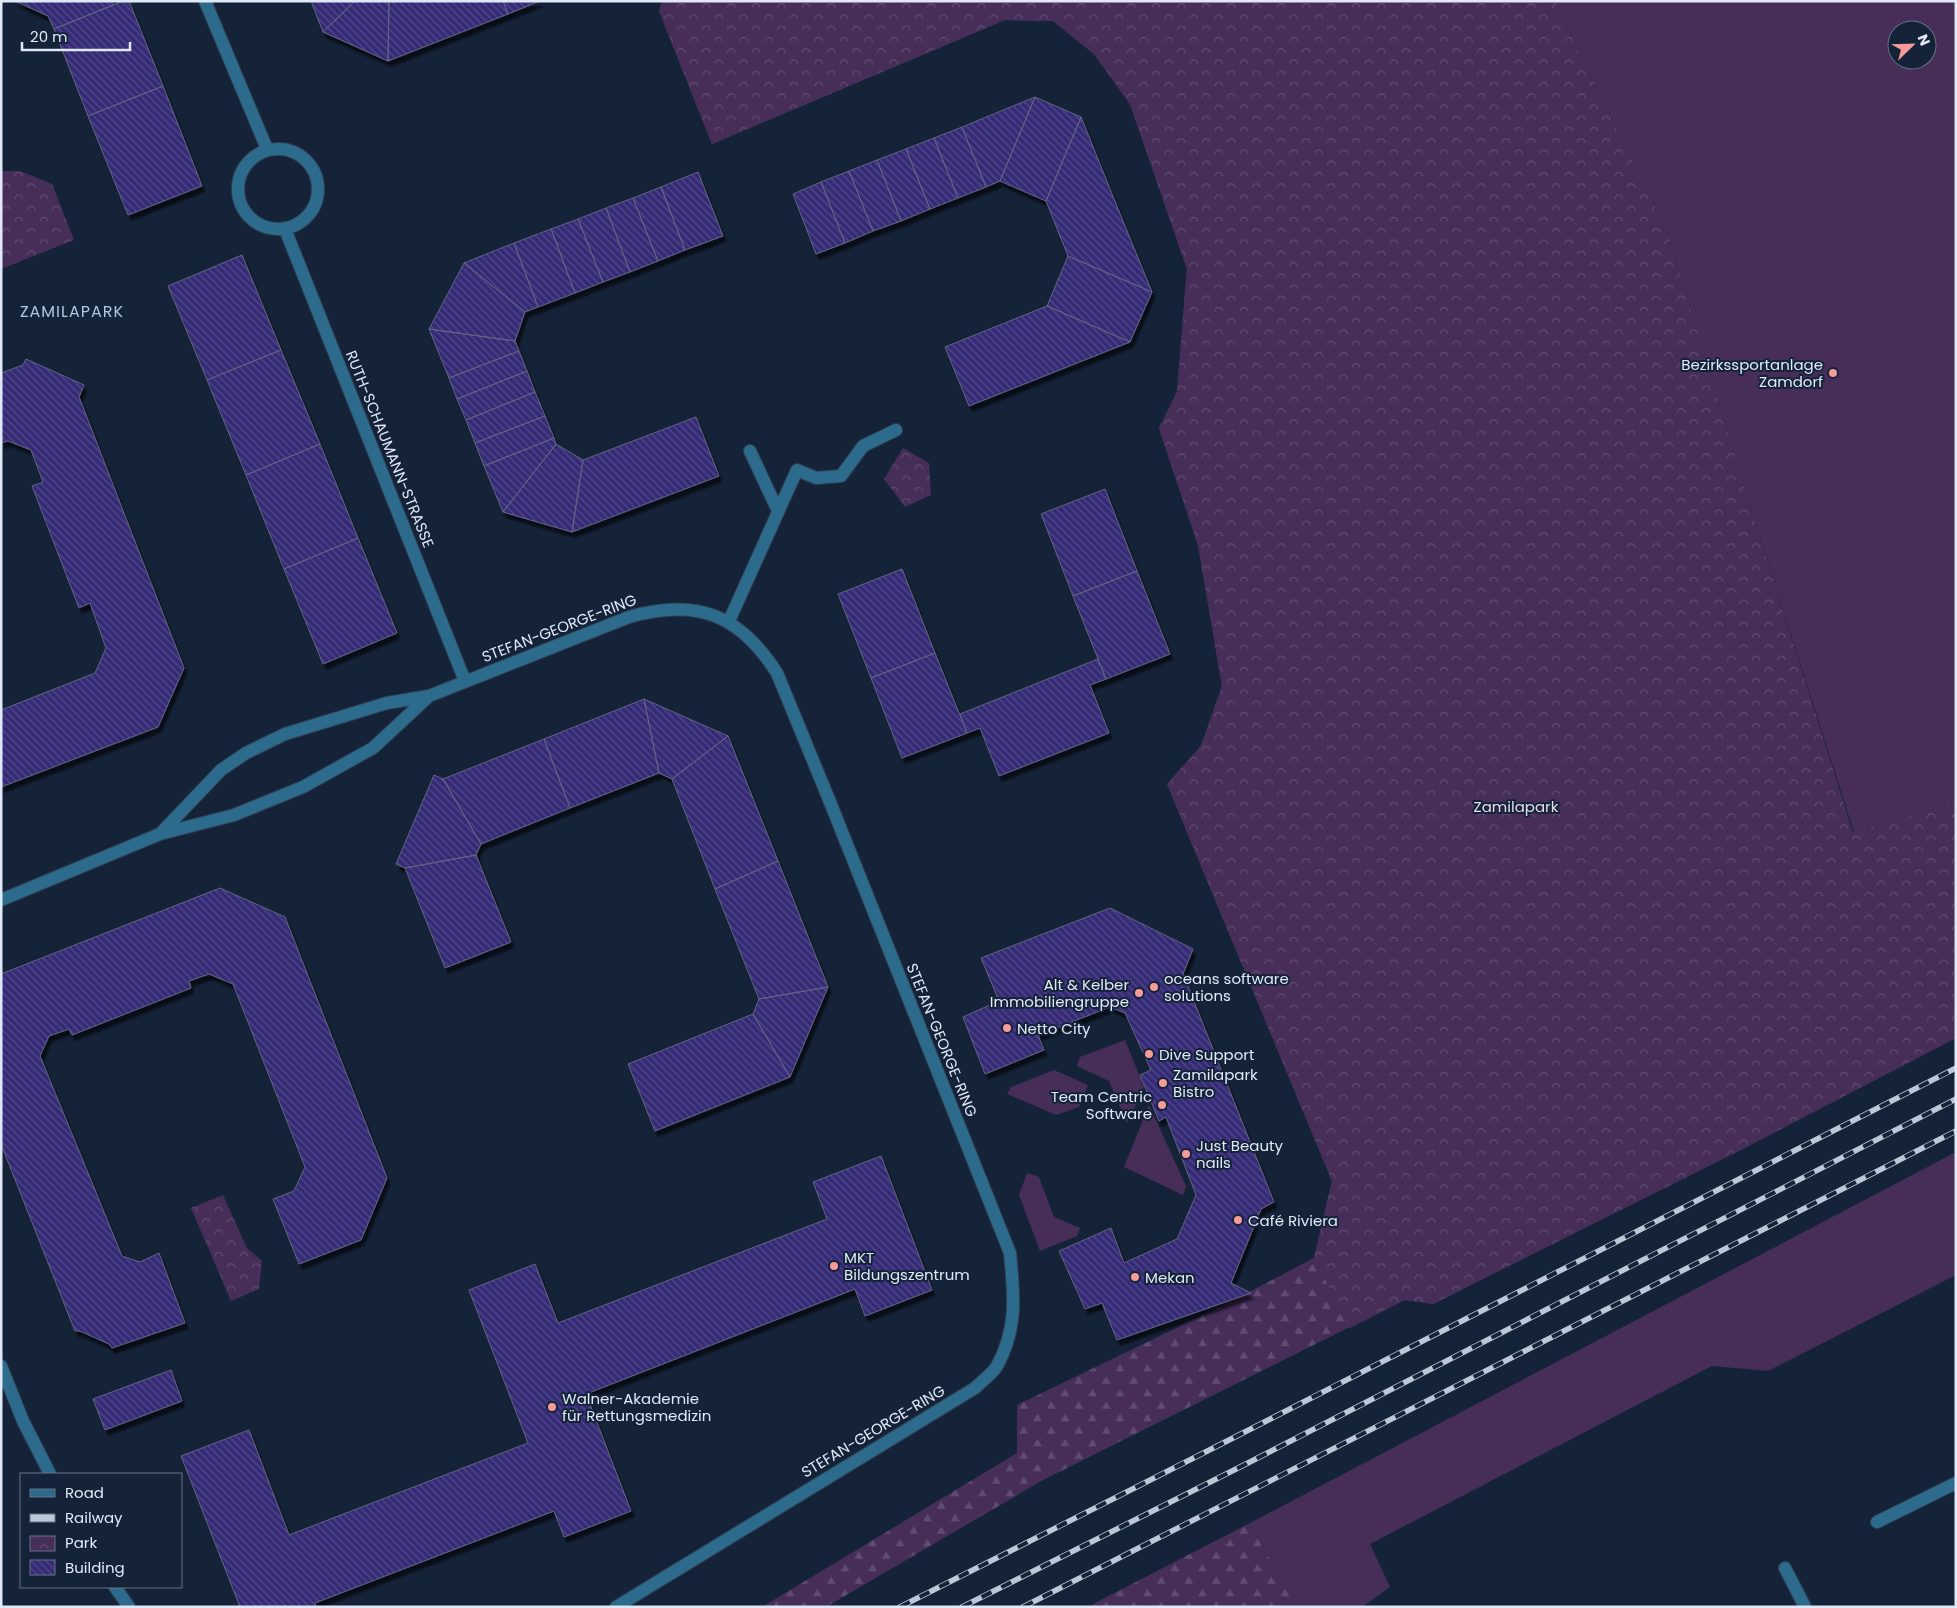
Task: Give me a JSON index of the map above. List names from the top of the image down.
{
  "streets": {
    "street": ["RUTH-SCHAUMANN-STRASSE", "STEFAN-GEORGE-RING"]
  },
  "crossings": [
    ["RUTH-SCHAUMANN-STRASSE", "STEFAN-GEORGE-RING"]
  ],
  "districts": ["ZAMILAPARK"],
  "parks": ["Zamilapark"],
  "places": [
    "Bezirkssportanlage Zamdorf",
    "oceans software solutions",
    "Alt & Kelber Immobiliengruppe",
    "Netto City",
    "Dive Support",
    "Zamilapark Bistro",
    "Team Centric Software",
    "Just Beauty nails",
    "Café Riviera",
    "MKT Bildungszentrum",
    "Mekan",
    "Walner-Akademie für Rettungsmedizin"
  ],
  "legend": [
    "Road",
    "Railway",
    "Park",
    "Building"
  ],
  "scale_bar": "20 m",
  "north": "top right"
}
